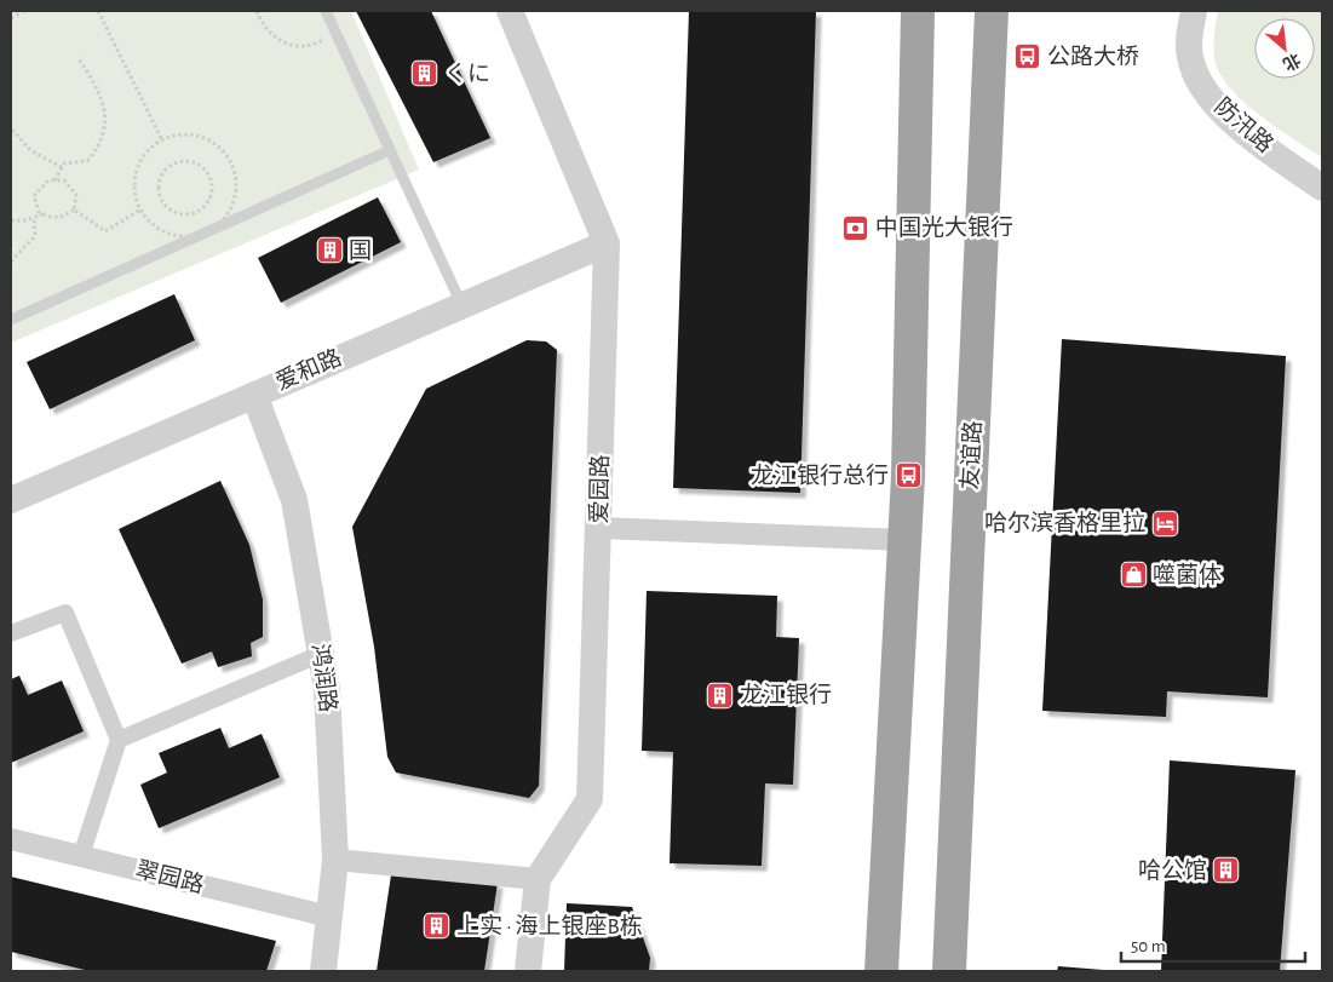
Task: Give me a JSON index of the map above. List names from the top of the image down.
{
  "streets": {
    "highway": ["友谊路"],
    "street": [
      "防汛路",
      "爱和路",
      "爱园路",
      "鸿润路",
      "翠园路"
    ]
  },
  "crossings": [
    ["爱和路", "爱园路"],
    ["爱和路", "鸿润路"],
    ["鸿润路", "翠园路"]
  ],
  "places": {
    "bus stop": ["公路大桥", "龙江银行总行"],
    "building": [
      "くに",
      "国",
      "龙江银行",
      "哈公馆",
      "上实 · 海上银座B栋"
    ],
    "bank": ["中国光大银行"],
    "hotel": ["哈尔滨香格里拉"],
    "shop": ["噬菌体"]
  },
  "scale_bar": "50 m",
  "north": "bottom right"
}
